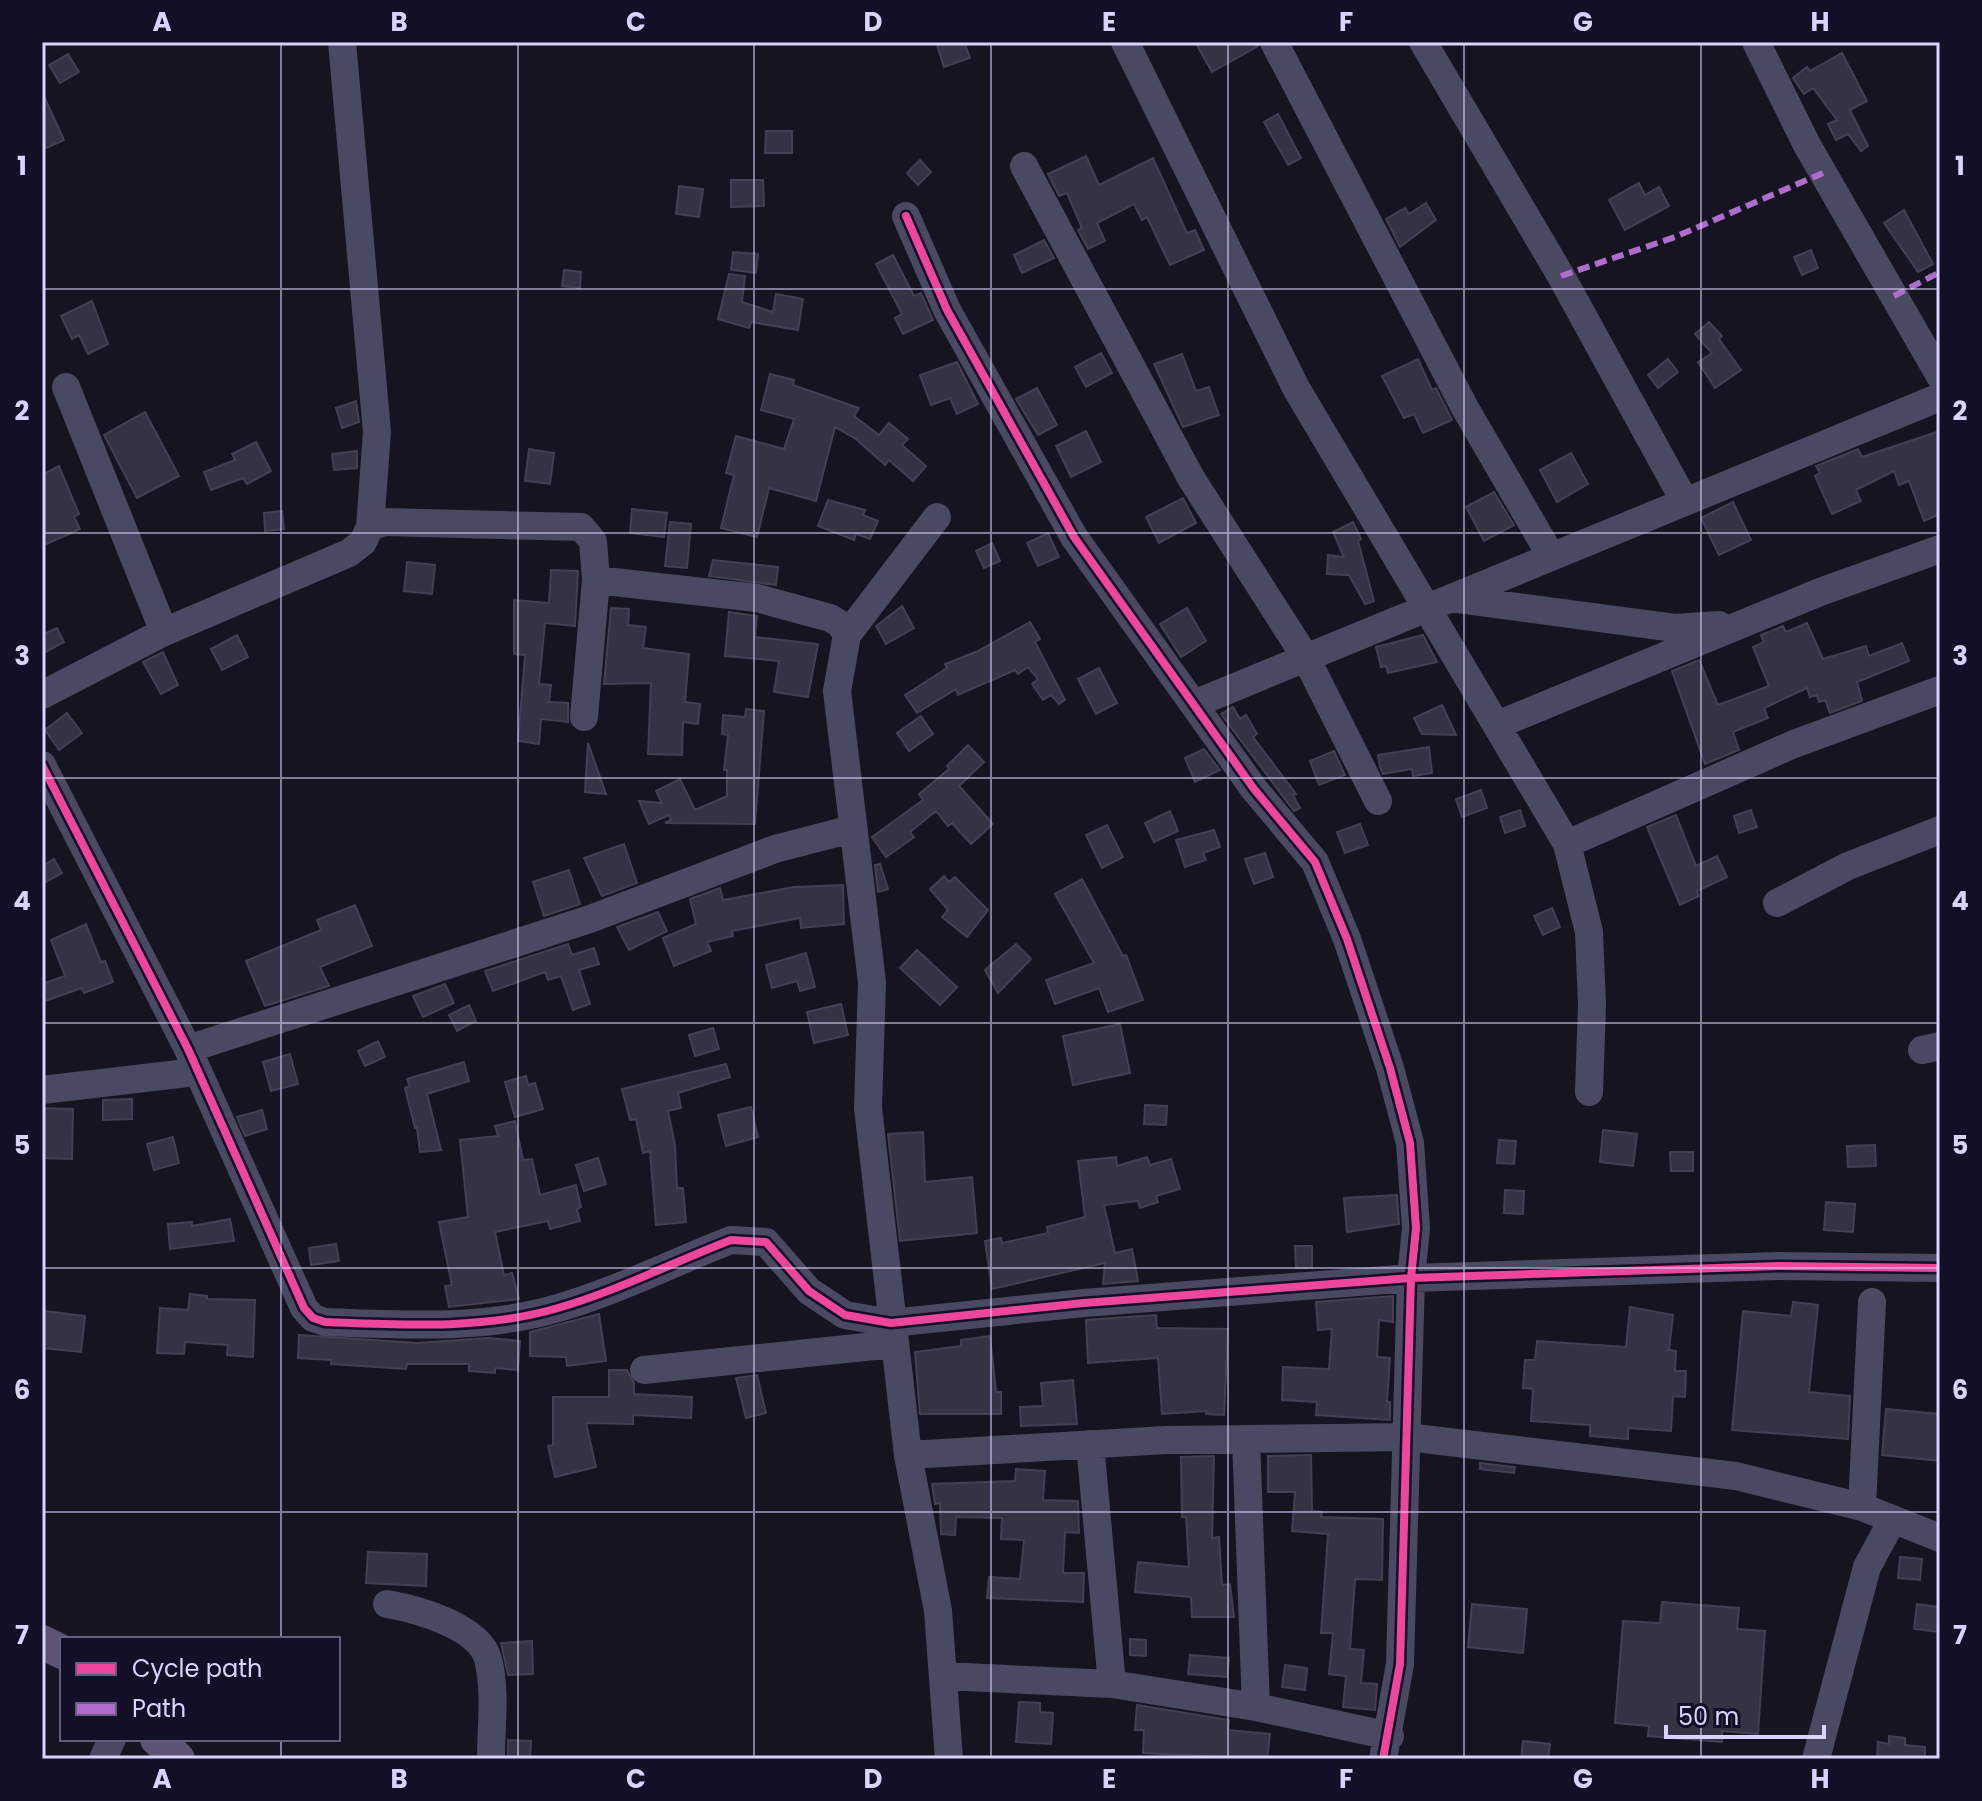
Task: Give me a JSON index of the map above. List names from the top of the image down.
{
  "legend": ["Cycle path", "Path"],
  "scale_bar": "50 m",
  "grid": {
    "columns": [
      "A",
      "B",
      "C",
      "D",
      "E",
      "F",
      "G",
      "H"
    ],
    "rows": [
      "1",
      "2",
      "3",
      "4",
      "5",
      "6",
      "7"
    ]
  }
}
